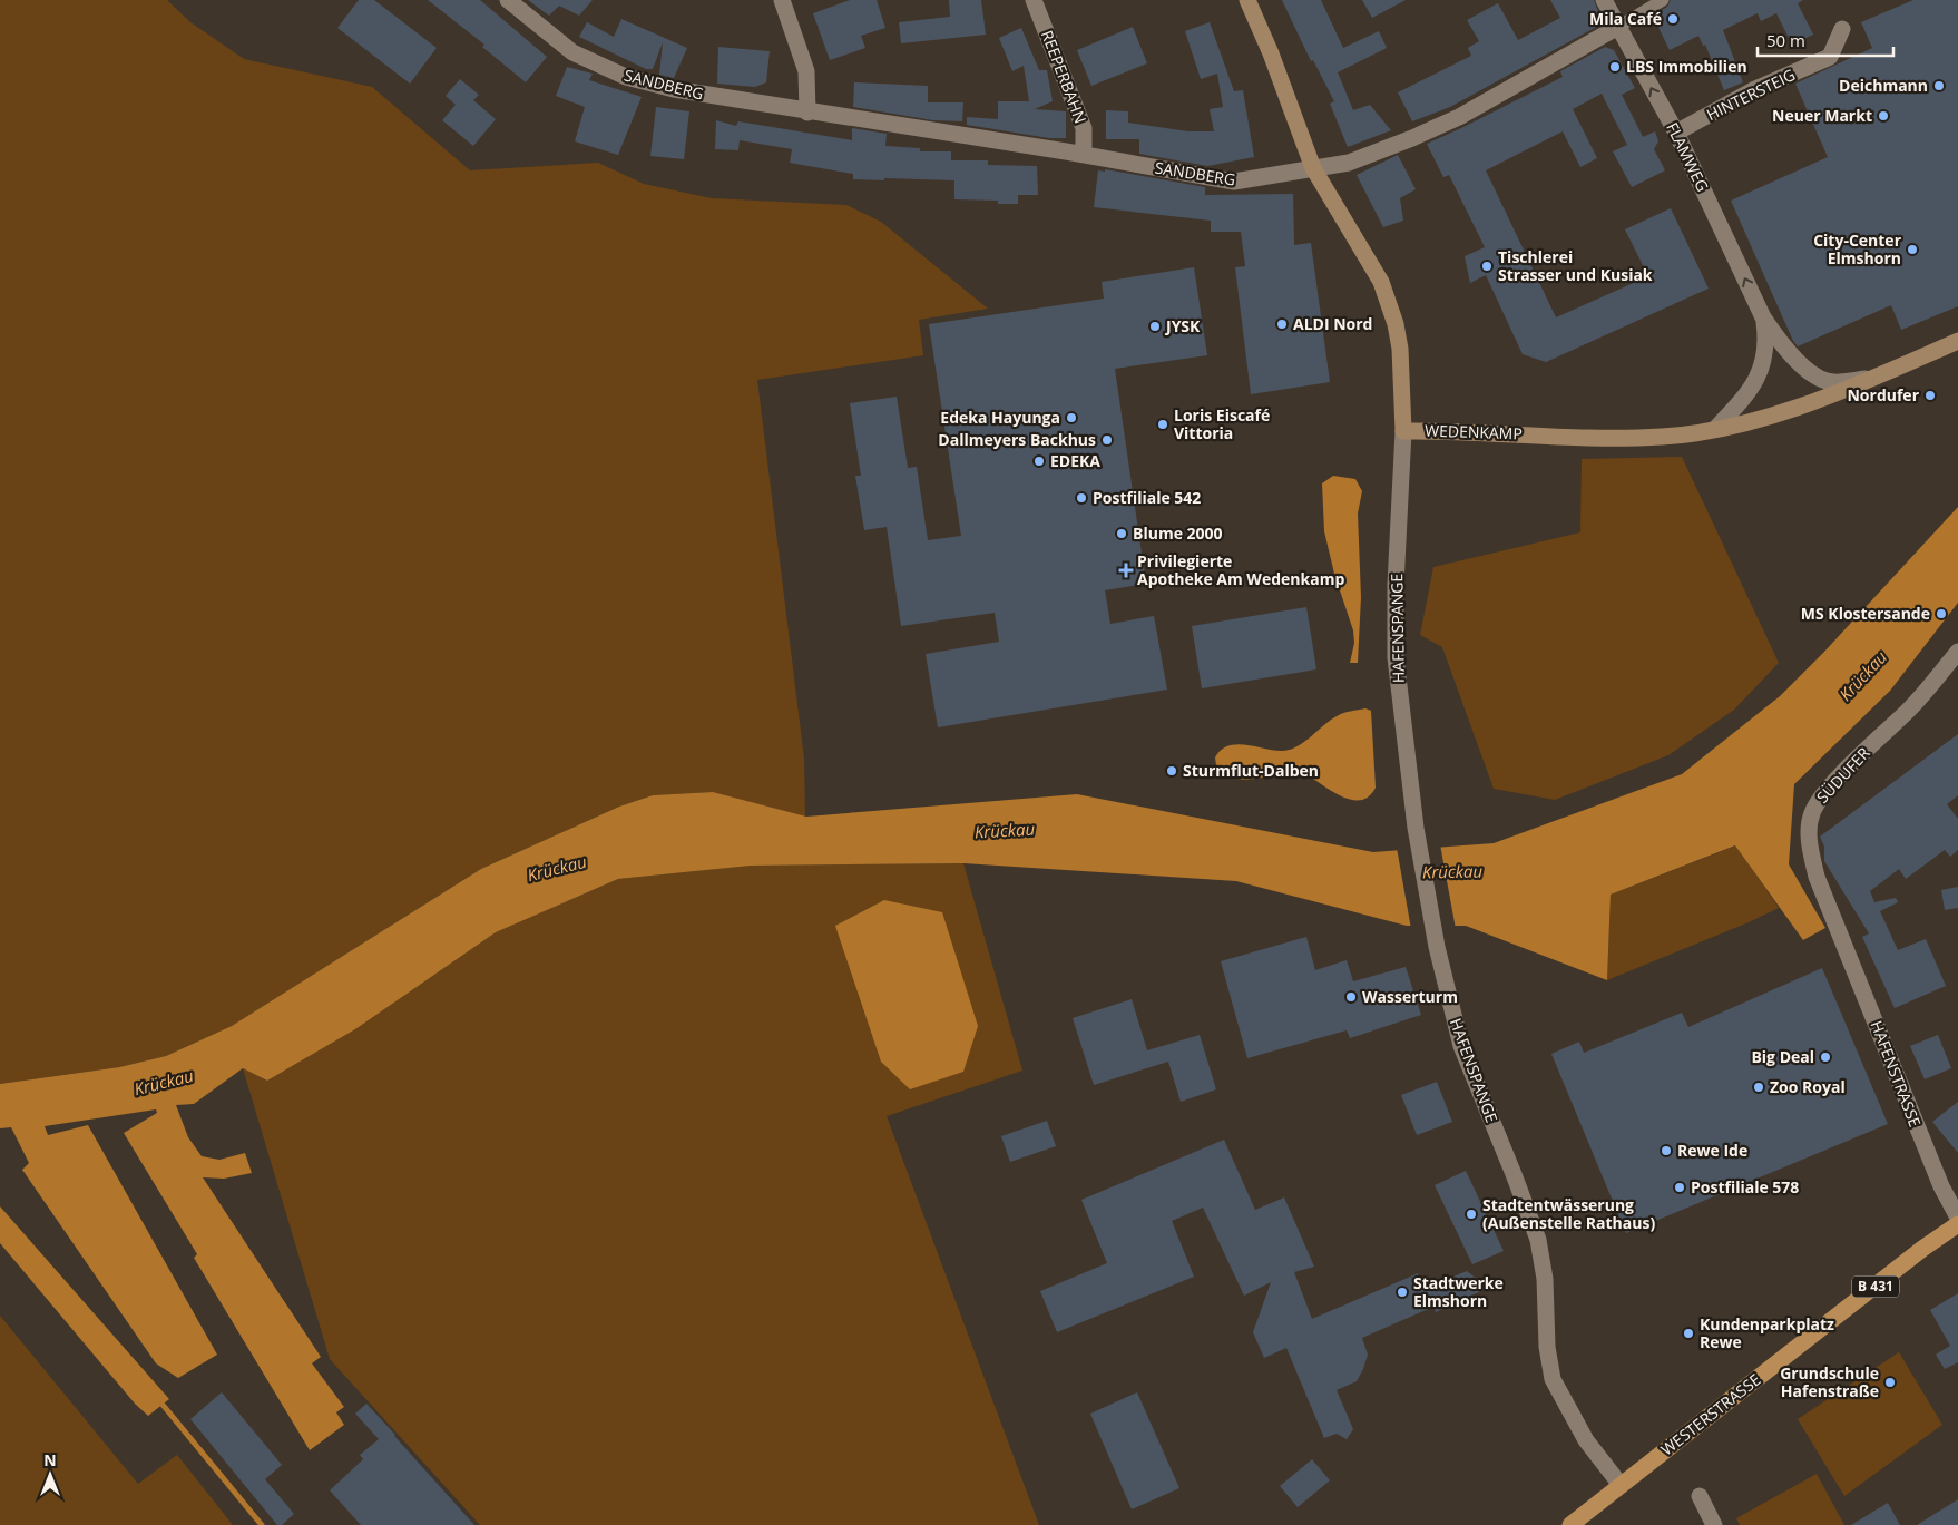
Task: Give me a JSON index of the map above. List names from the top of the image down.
{
  "streets": {
    "main road": ["WEDENKAMP", "B 431", "WESTERSTRASSE"],
    "street": [
      "REEPERBAHN",
      "SANDBERG",
      "HINTERSTEIG",
      "FLAMWEG",
      "HAFENSPANGE",
      "SÜDUFER",
      "HAFENSTRASSE"
    ]
  },
  "crossings": [
    ["REEPERBAHN", "SANDBERG"],
    ["SANDBERG", "FLAMWEG"],
    ["SANDBERG", "WEDENKAMP"],
    ["HINTERSTEIG", "FLAMWEG"],
    ["FLAMWEG", "WEDENKAMP"],
    ["WEDENKAMP", "HAFENSPANGE"],
    ["HAFENSPANGE", "WESTERSTRASSE"],
    ["SÜDUFER", "HAFENSTRASSE"]
  ],
  "one_way": ["FLAMWEG"],
  "water": ["Krückau"],
  "places": {
    "other": [
      "Mila Café",
      "LBS Immobilien",
      "Deichmann",
      "Neuer Markt",
      "City-Center Elmshorn",
      "Tischlerei Strasser und Kusiak",
      "ALDI Nord",
      "JYSK",
      "Nordufer",
      "Edeka Hayunga",
      "Loris Eiscafé Vittoria",
      "Dallmeyers Backhus",
      "EDEKA",
      "Postfiliale 542",
      "Blume 2000",
      "MS Klostersande",
      "Sturmflut-Dalben",
      "Wasserturm",
      "Big Deal",
      "Zoo Royal",
      "Rewe Ide",
      "Postfiliale 578",
      "Stadtentwässerung (Außenstelle Rathaus)",
      "Stadtwerke Elmshorn",
      "Kundenparkplatz Rewe",
      "Grundschule Hafenstraße"
    ],
    "health": ["Privilegierte Apotheke Am Wedenkamp"]
  },
  "scale_bar": "50 m",
  "north": "top"
}
